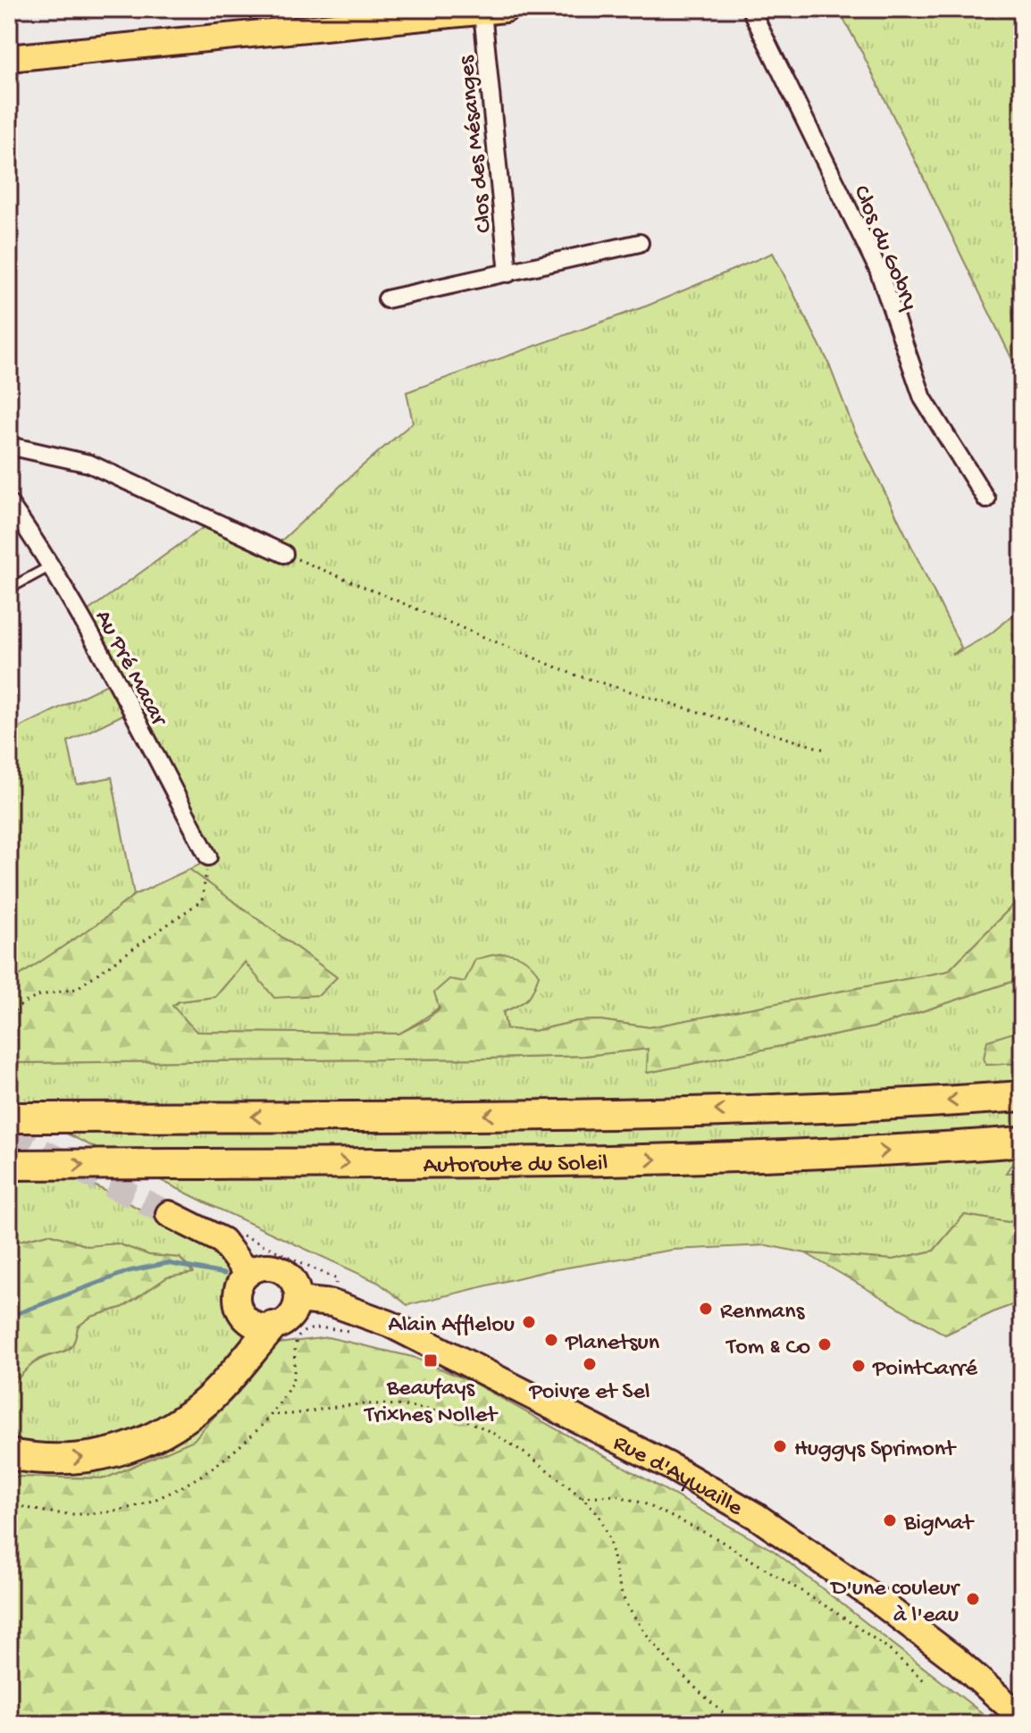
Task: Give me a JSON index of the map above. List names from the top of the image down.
{
  "streets": {
    "highway": ["Autoroute du Soleil"],
    "main road": ["Rue d'Aywaille"],
    "street": ["Clos des Mésanges", "Clos du Gobry", "Au Pré Macar"]
  },
  "places": {
    "other": [
      "Renmans",
      "Alain Afflelou",
      "Planetsun",
      "Tom & Co",
      "Poivre et Sel",
      "PointCarré",
      "Huggys Sprimont",
      "BigMat",
      "D'une couleur à l'eau"
    ],
    "transit": ["Beaufays Trixhes Nollet"]
  }
}
